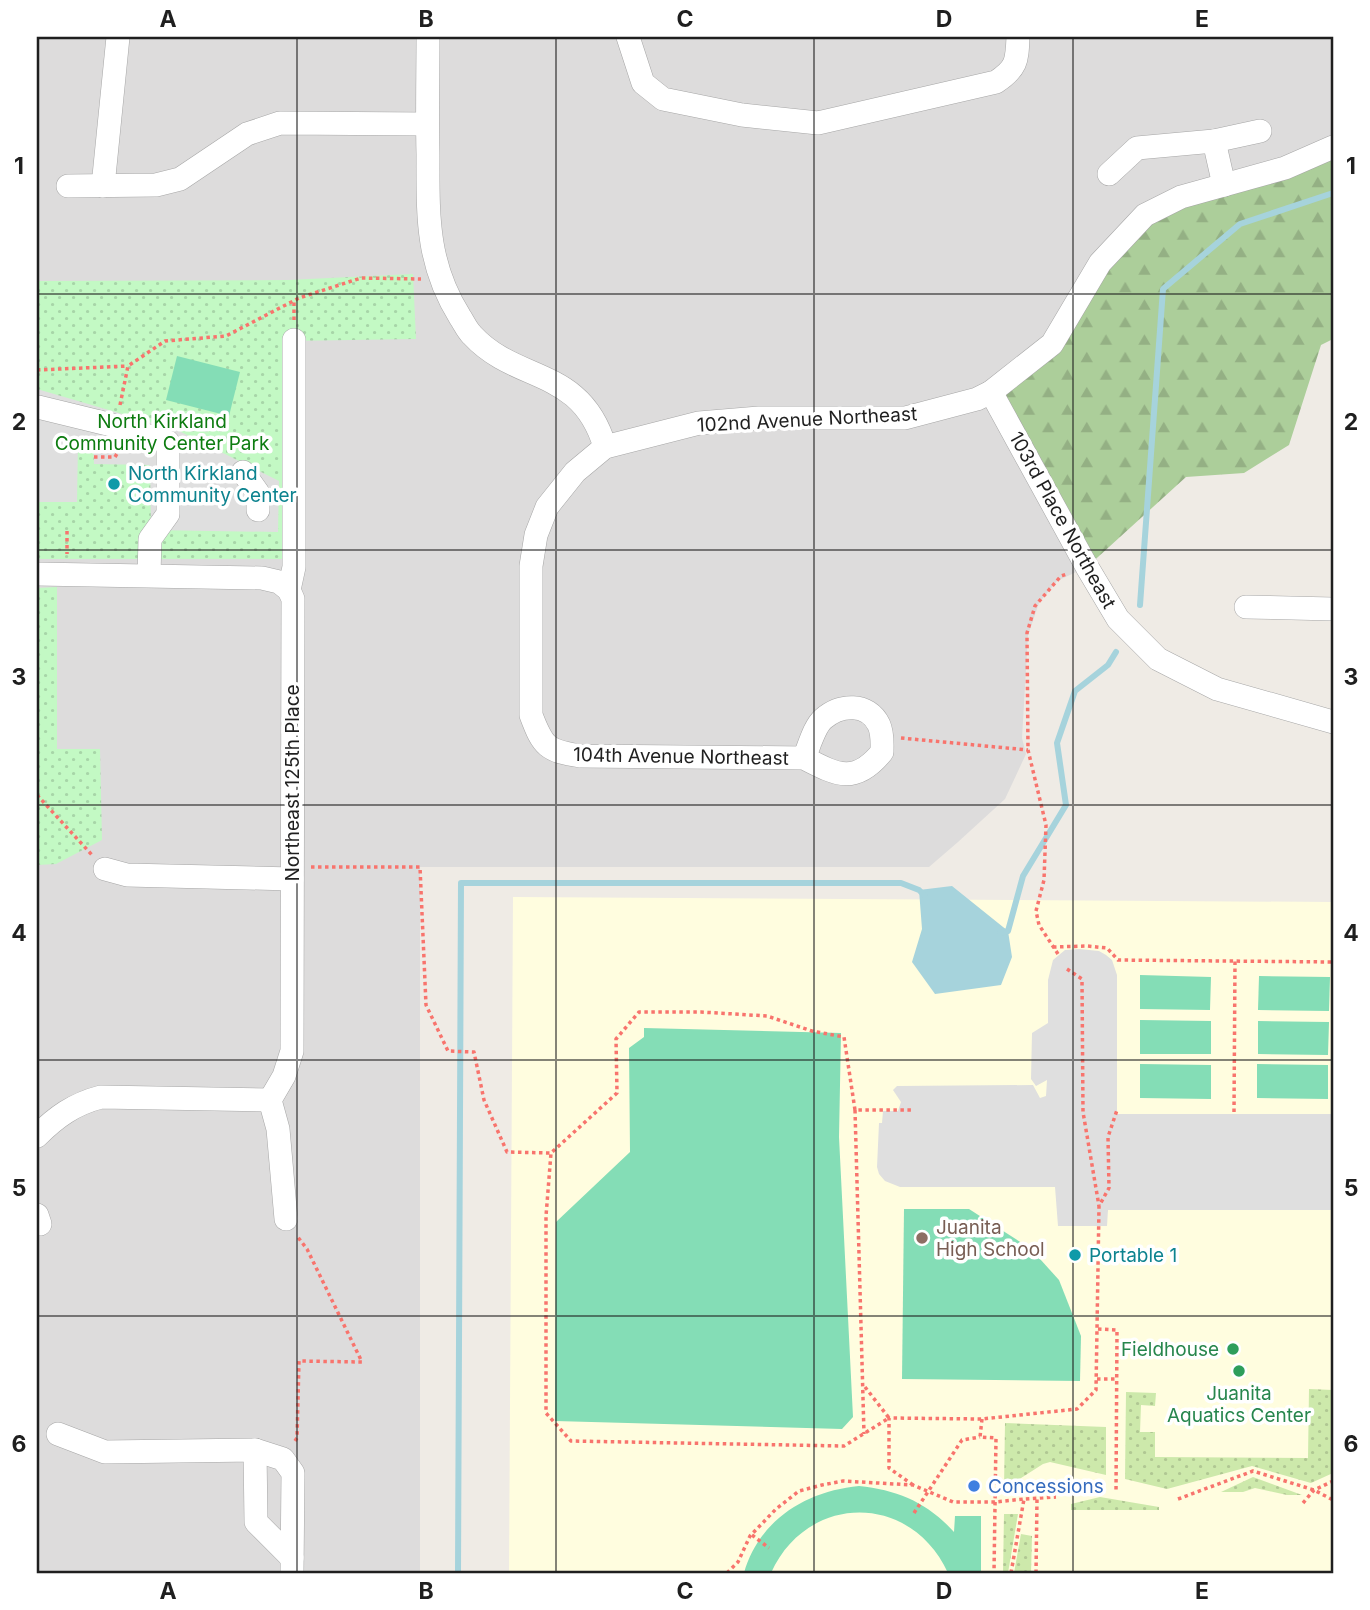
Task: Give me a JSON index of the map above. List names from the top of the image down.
{
  "streets": {
    "street": [
      "102nd Avenue Northeast",
      "103rd Place Northeast",
      "104th Avenue Northeast",
      "Northeast 125th Place"
    ]
  },
  "crossings": [
    ["102nd Avenue Northeast", "103rd Place Northeast"],
    ["102nd Avenue Northeast", "104th Avenue Northeast"]
  ],
  "parks": ["North Kirkland Community Center Park"],
  "places": [
    "North Kirkland Community Center",
    "Juanita High School",
    "Portable 1",
    "Fieldhouse",
    "Juanita Aquatics Center",
    "Concessions"
  ],
  "grid": {
    "columns": [
      "A",
      "B",
      "C",
      "D",
      "E"
    ],
    "rows": [
      "1",
      "2",
      "3",
      "4",
      "5",
      "6"
    ]
  }
}
